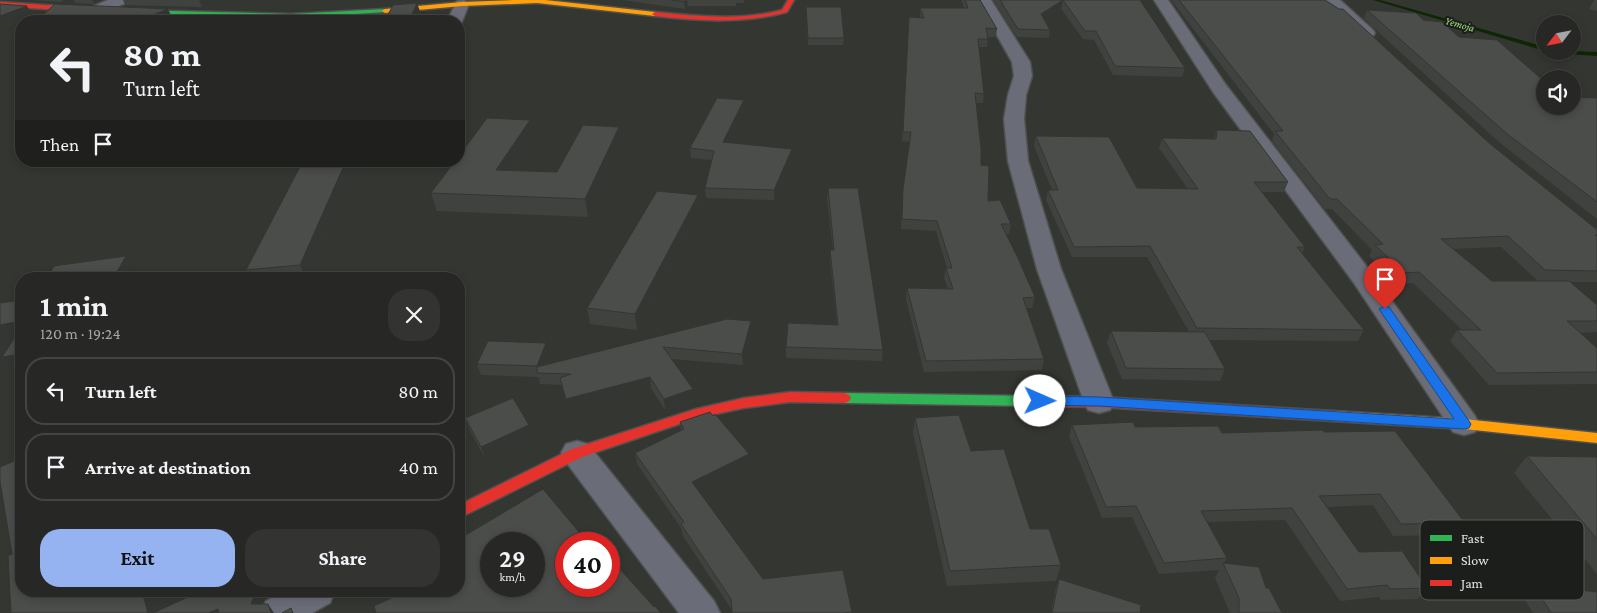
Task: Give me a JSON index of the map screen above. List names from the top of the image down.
{
  "water": ["Yemoja"],
  "legend": ["Fast", "Slow", "Jam"],
  "north": "bottom left",
  "page": {
    "turn": ["80 m", "Turn left"],
    "then": "Then",
    "heading": ["1 min", "120 m · 19:24"],
    "list": [
      {
        "name": "Turn left",
        "value": "80 m"
      },
      {
        "name": "Arrive at destination",
        "value": "40 m"
      }
    ],
    "buttons": ["Exit", "Share"],
    "speed": "29 km/h",
    "limit": "40"
  }
}
